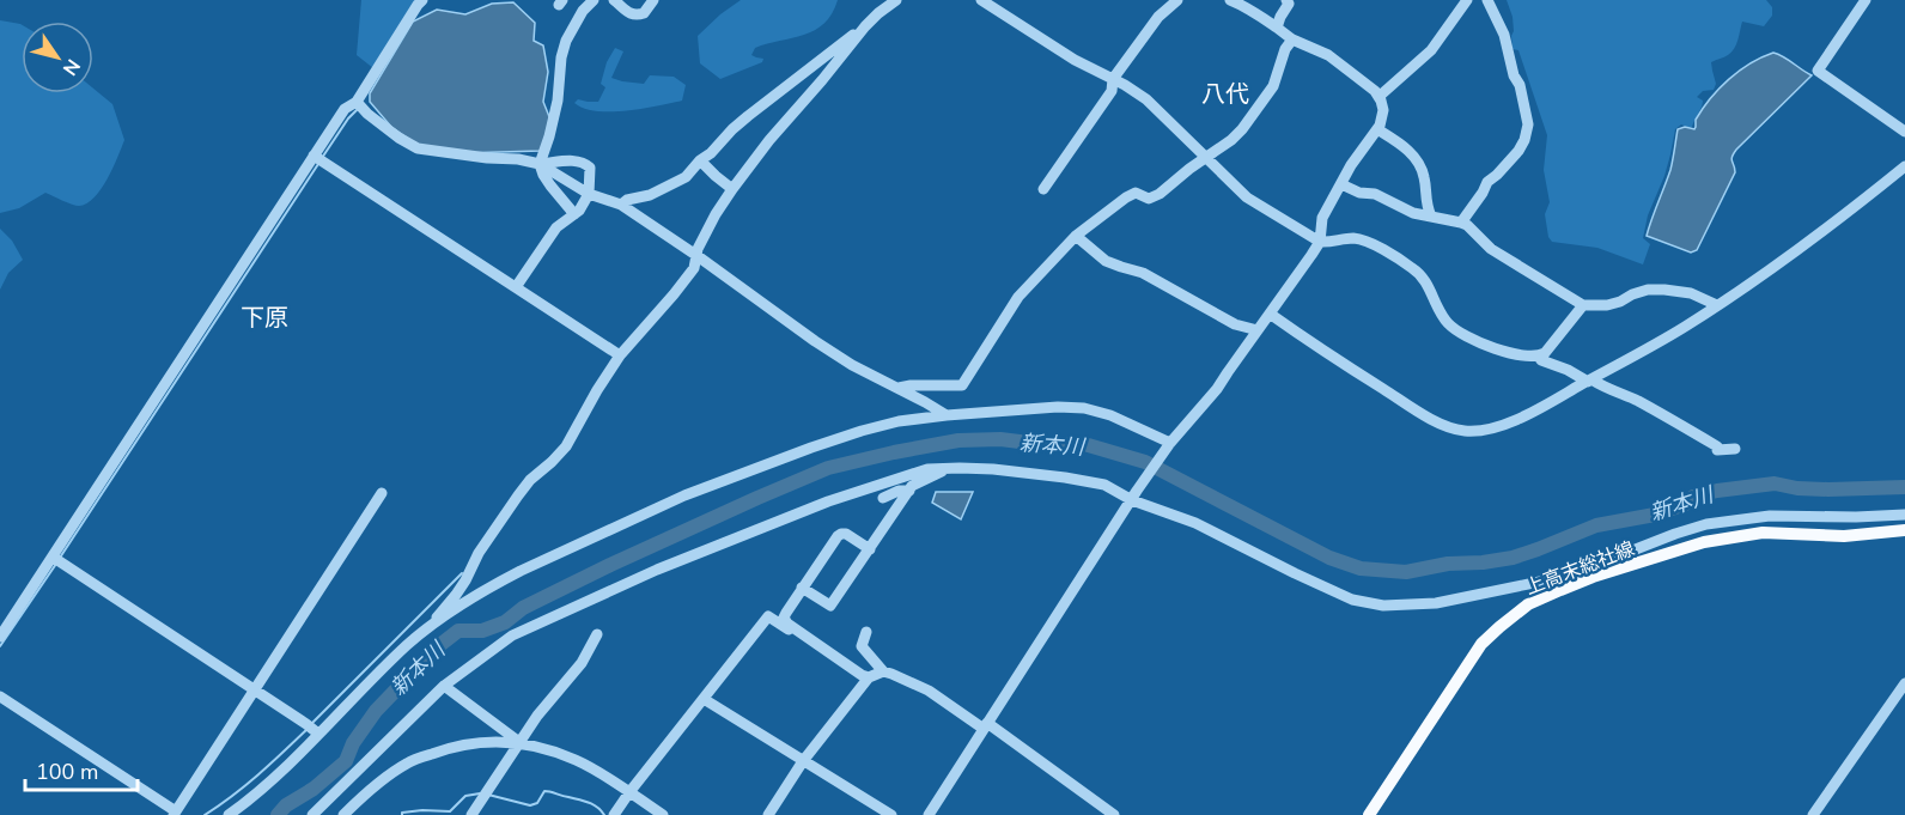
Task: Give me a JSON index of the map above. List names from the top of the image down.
{
  "streets": {
    "main road": ["上高末総社線"]
  },
  "districts": ["八代", "下原"],
  "water": ["新本川"],
  "scale_bar": "100 m",
  "north": "bottom right"
}
